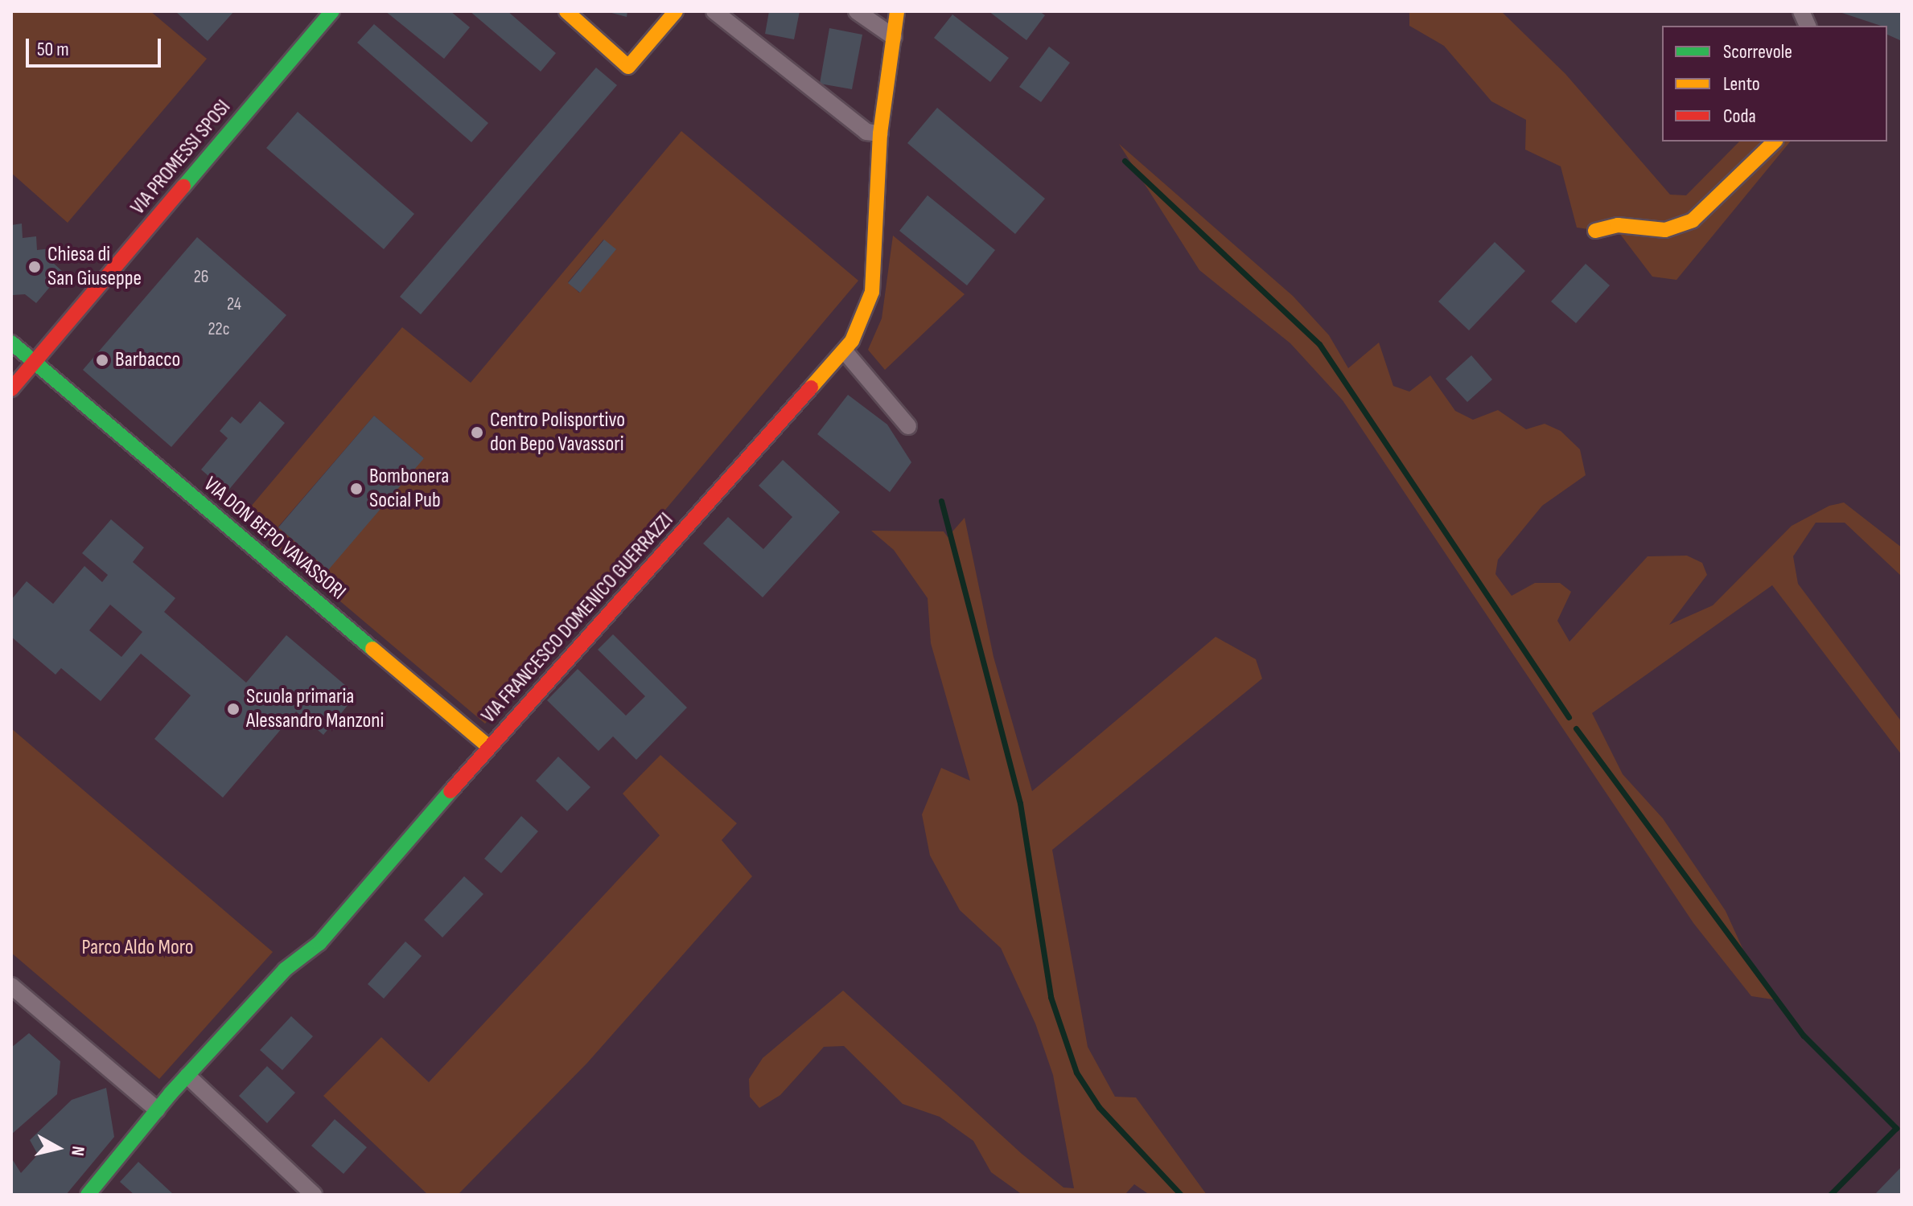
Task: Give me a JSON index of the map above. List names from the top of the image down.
{
  "streets": {
    "street": ["VIA PROMESSI SPOSI", "VIA DON BEPO VAVASSORI", "VIA FRANCESCO DOMENICO GUERRAZZI"]
  },
  "crossings": [
    ["VIA PROMESSI SPOSI", "VIA DON BEPO VAVASSORI"],
    ["VIA DON BEPO VAVASSORI", "VIA FRANCESCO DOMENICO GUERRAZZI"]
  ],
  "parks": ["Parco Aldo Moro"],
  "places": [
    "Chiesa di San Giuseppe",
    "Barbacco",
    "Centro Polisportivo don Bepo Vavassori",
    "Bombonera Social Pub",
    "Scuola primaria Alessandro Manzoni"
  ],
  "house_numbers": ["26", "24", "22c"],
  "legend": ["Scorrevole", "Lento", "Coda"],
  "scale_bar": "50 m",
  "north": "right"
}
